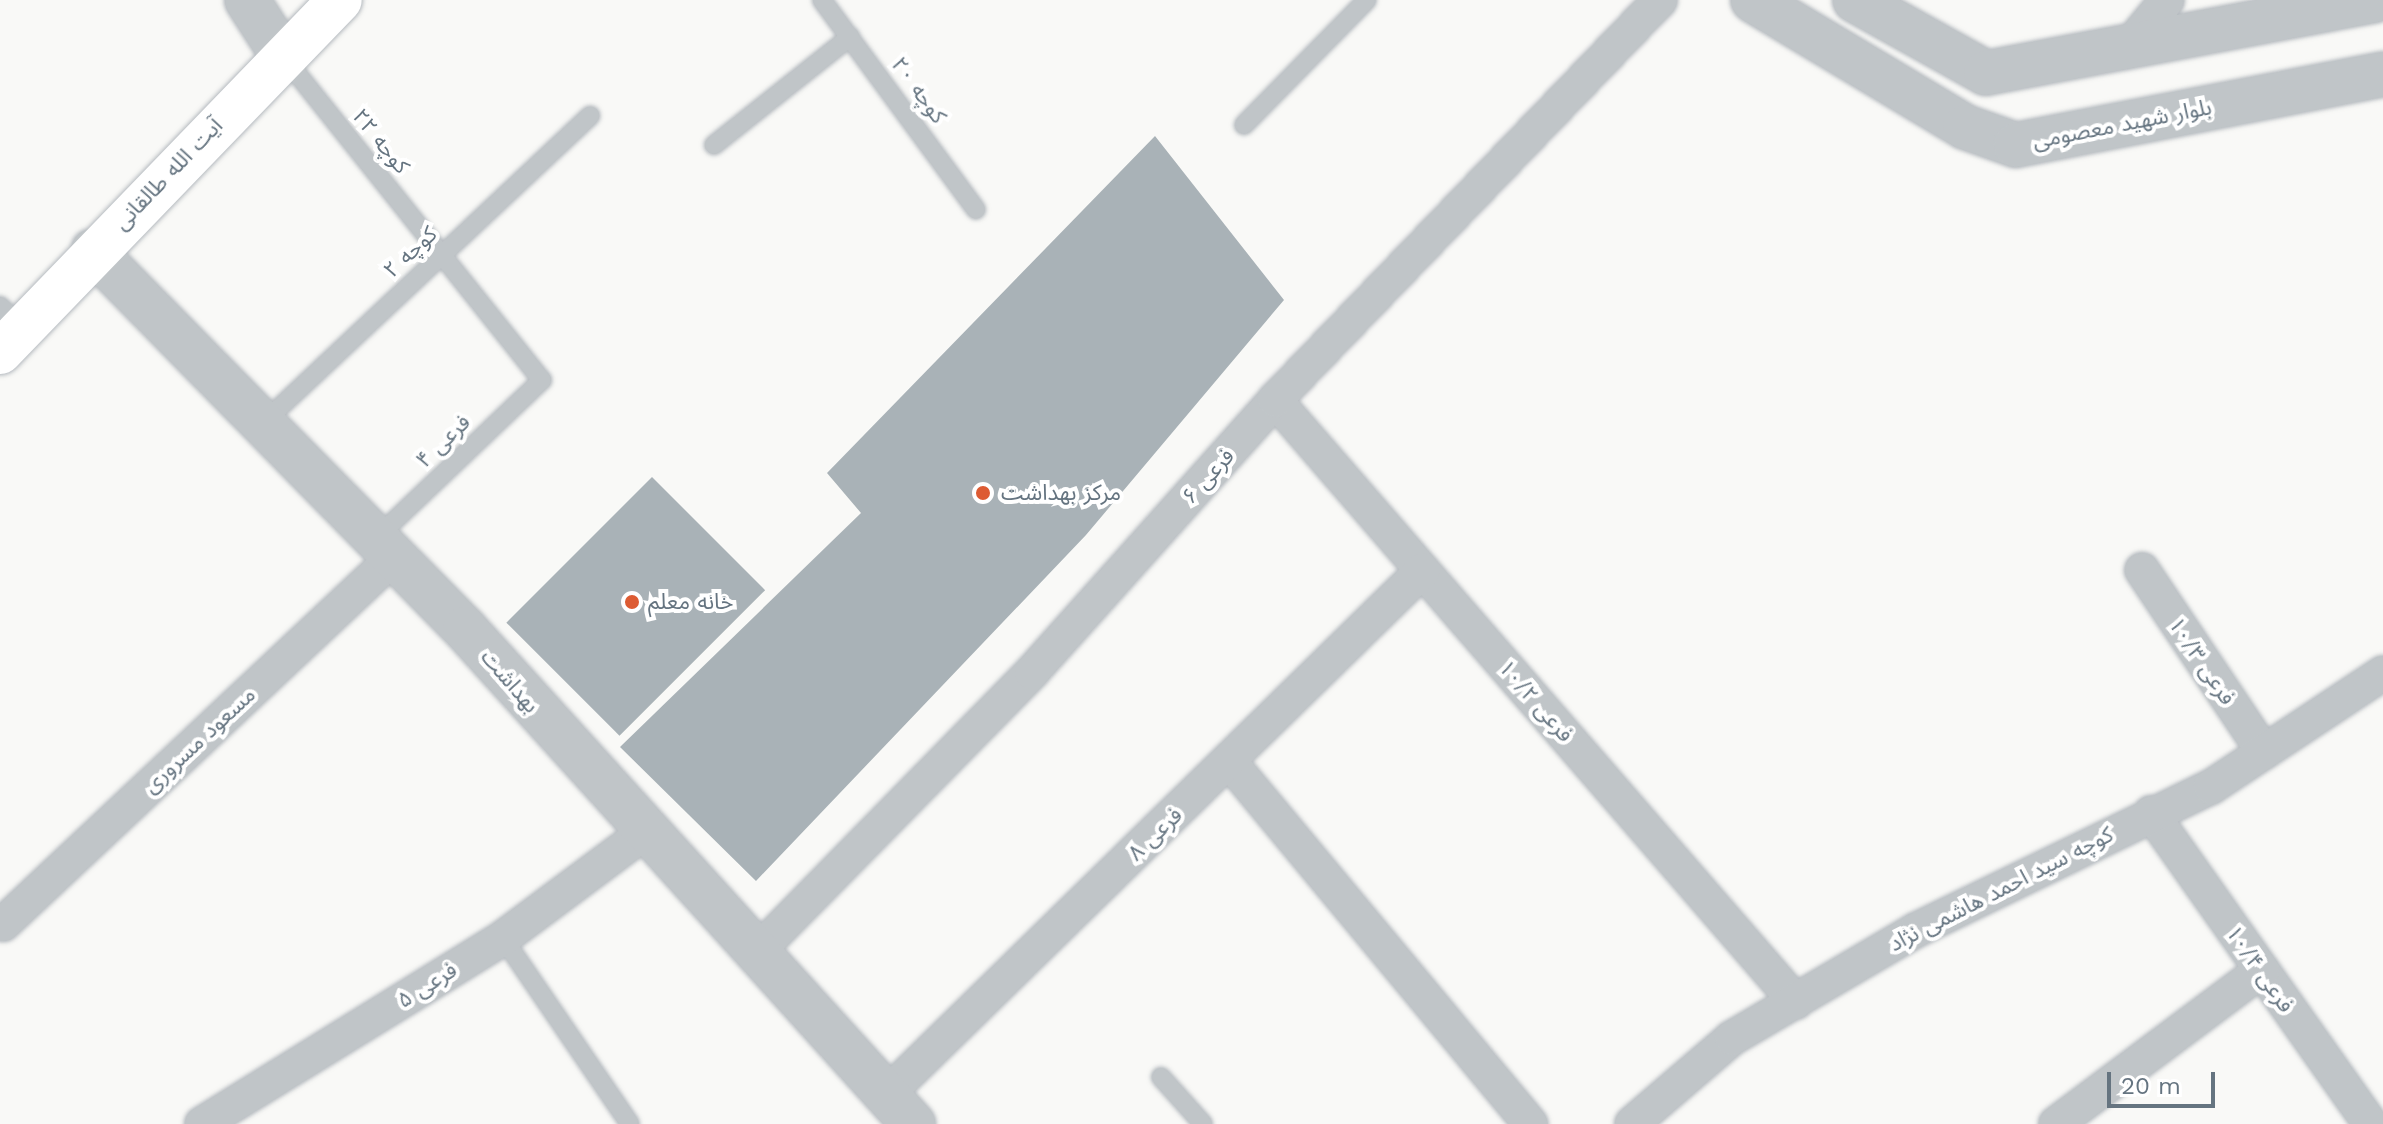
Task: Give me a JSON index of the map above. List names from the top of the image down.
{
  "streets": {
    "main road": ["آیت الله طالقانی"],
    "street": [
      "بلوار شهید معصومی",
      "فرعی ۶",
      "فرعی ۱۰/۳",
      "بهداشت",
      "فرعی ۱۰/۲",
      "مسعود مسروری",
      "فرعی ۸",
      "کوچه سید احمد هاشمی نژاد",
      "فرعی ۱۰/۴",
      "فرعی ۵"
    ],
    "lane": [
      "کوچه ۲۰",
      "کوچه ۲۲",
      "کوچه ۲",
      "فرعی ۴"
    ]
  },
  "crossings": [
    ["کوچه ۲۲", "آیت الله طالقانی"],
    ["کوچه ۲۲", "کوچه ۲"],
    ["کوچه ۲۲", "فرعی ۴"],
    ["آیت الله طالقانی", "بهداشت"],
    ["کوچه ۲", "بهداشت"],
    ["فرعی ۴", "بهداشت"],
    ["فرعی ۴", "مسعود مسروری"],
    ["فرعی ۶", "بهداشت"],
    ["فرعی ۶", "فرعی ۱۰/۲"],
    ["فرعی ۱۰/۳", "کوچه سید احمد هاشمی نژاد"],
    ["بهداشت", "مسعود مسروری"],
    ["بهداشت", "فرعی ۸"],
    ["بهداشت", "فرعی ۵"],
    ["فرعی ۱۰/۲", "فرعی ۸"],
    ["فرعی ۱۰/۲", "کوچه سید احمد هاشمی نژاد"],
    ["کوچه سید احمد هاشمی نژاد", "فرعی ۱۰/۴"]
  ],
  "places": ["مرکز بهداشت", "خانه معلم"],
  "scale_bar": "20 m"
}
